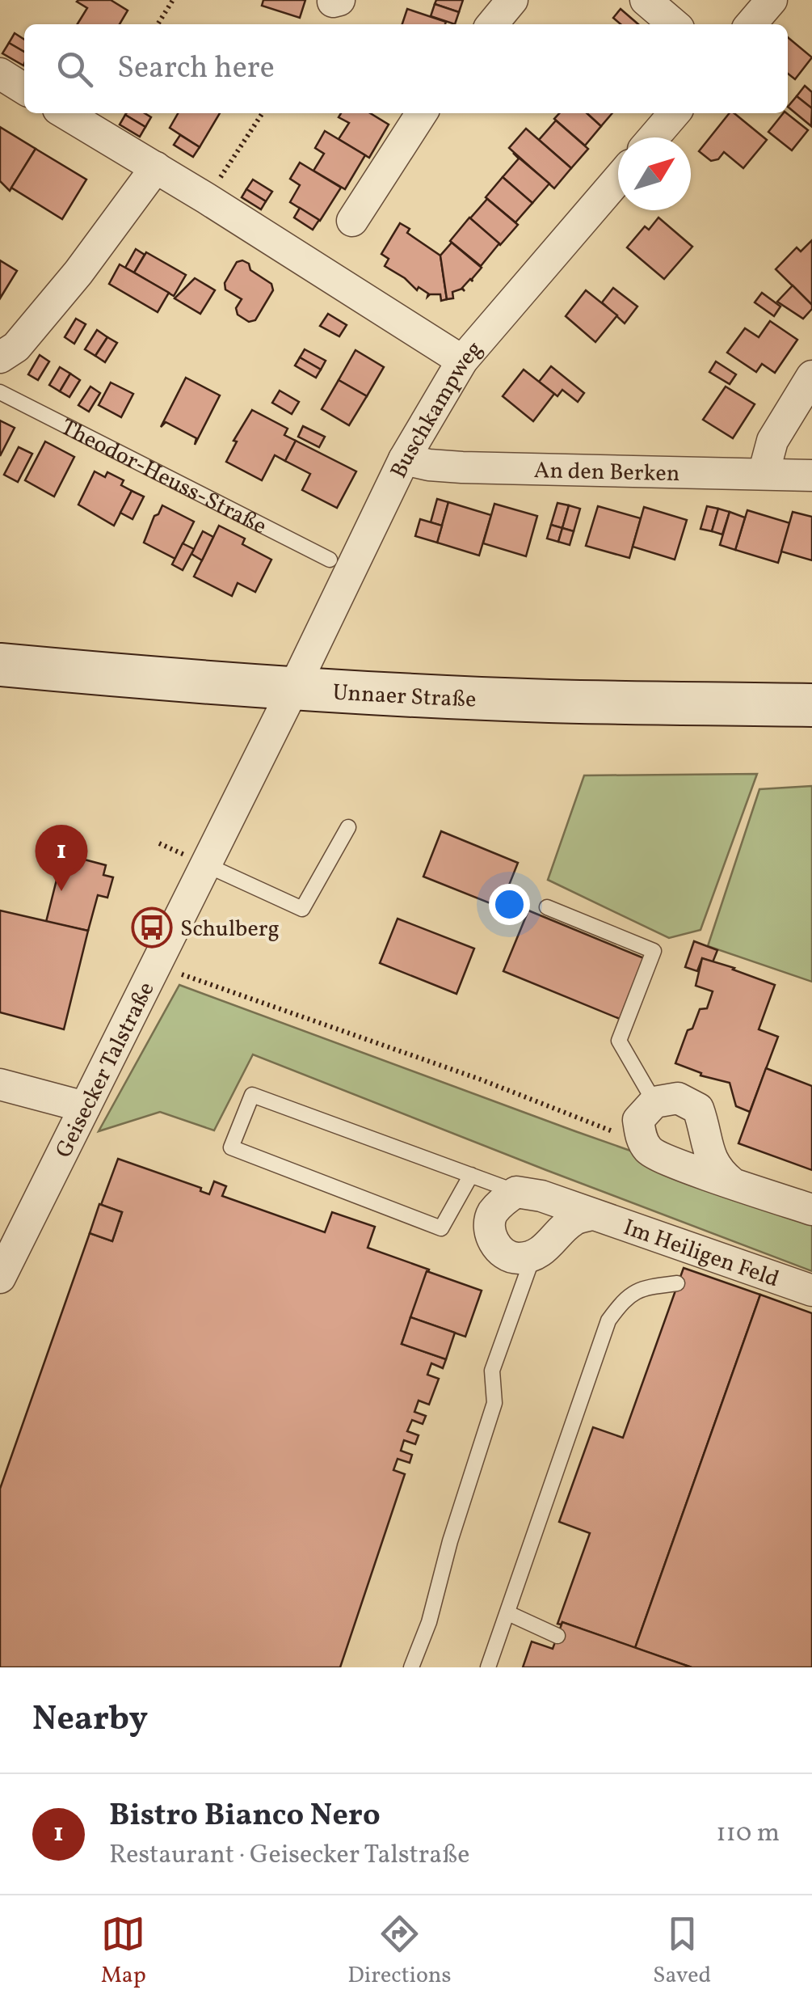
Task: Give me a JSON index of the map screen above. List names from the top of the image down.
{
  "streets": {
    "main road": ["Unnaer Straße"],
    "street": [
      "Buschkampweg",
      "An den Berken",
      "Geisecker Talstraße",
      "Im Heiligen Feld"
    ],
    "lane": ["Theodor-Heuss-Straße"]
  },
  "crossings": [
    ["Buschkampweg", "An den Berken"],
    ["Buschkampweg", "Unnaer Straße"],
    ["Buschkampweg", "Geisecker Talstraße"],
    ["Unnaer Straße", "Geisecker Talstraße"]
  ],
  "places": {
    "bus stop": ["Schulberg"]
  },
  "north": "top right",
  "page": {
    "search": "Search here",
    "pins": "1",
    "heading": "Nearby",
    "list": [
      {
        "mark": "1",
        "name": "Bistro Bianco Nero",
        "note": "Restaurant · Geisecker Talstraße",
        "value": "110 m"
      }
    ],
    "nav": ["Map", "Directions", "Saved"]
  }
}
